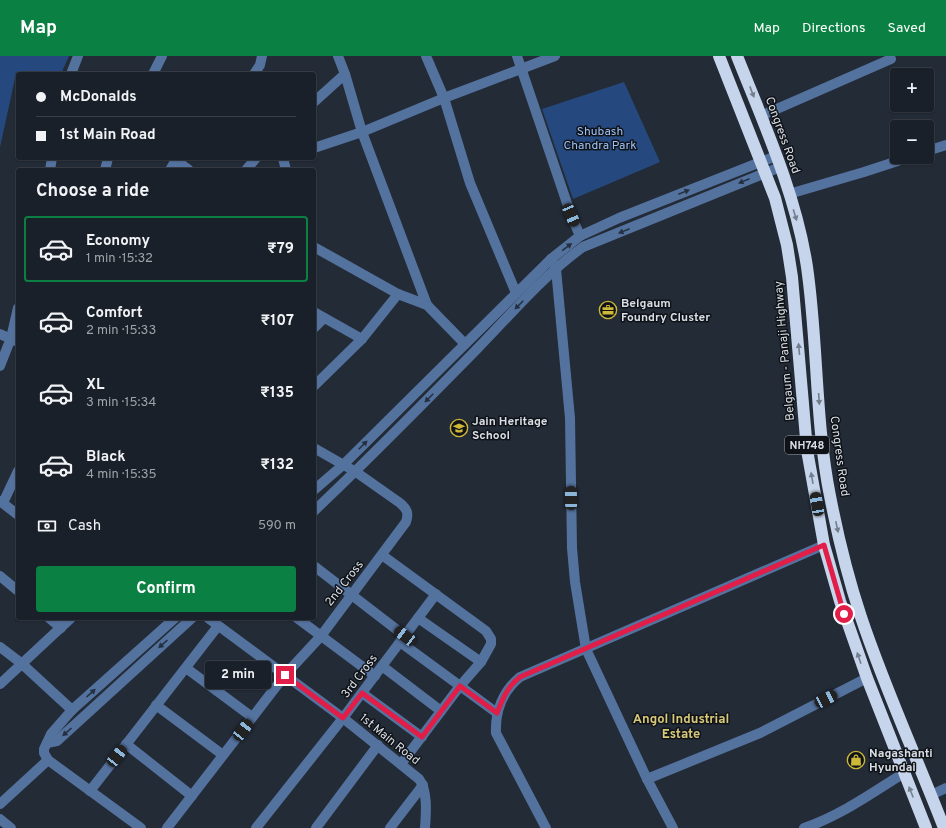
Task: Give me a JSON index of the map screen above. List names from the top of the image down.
{
  "streets": {
    "highway": ["Congress Road", "Belgaum - Panaji Highway", "NH748"],
    "street": ["2nd Cross", "3rd Cross", "1st Main Road"]
  },
  "crossings": [
    ["2nd Cross", "1st Main Road"],
    ["3rd Cross", "1st Main Road"]
  ],
  "one_way": ["Congress Road", "Belgaum - Panaji Highway"],
  "districts": ["Angol Industrial Estate"],
  "parks": ["Shubash Chandra Park"],
  "places": {
    "office": ["Belgaum Foundry Cluster"],
    "school or university": ["Jain Heritage School"],
    "shop": ["Nagashanti Hyundai"]
  },
  "page": {
    "header": "Map",
    "nav": ["Map", "Directions", "Saved"],
    "map_buttons": ["+", "−"],
    "banner": ["McDonalds", "1st Main Road"],
    "heading": "Choose a ride",
    "list": [
      {
        "name": "Economy",
        "note": "1 min · 15:32",
        "value": "₹79"
      },
      {
        "name": "Comfort",
        "note": "2 min · 15:33",
        "value": "₹107"
      },
      {
        "name": "XL",
        "note": "3 min · 15:34",
        "value": "₹135"
      },
      {
        "name": "Black",
        "note": "4 min · 15:35",
        "value": "₹132"
      }
    ],
    "pay": ["Cash", "590 m"],
    "buttons": "Confirm",
    "bubble": "2 min"
  }
}
